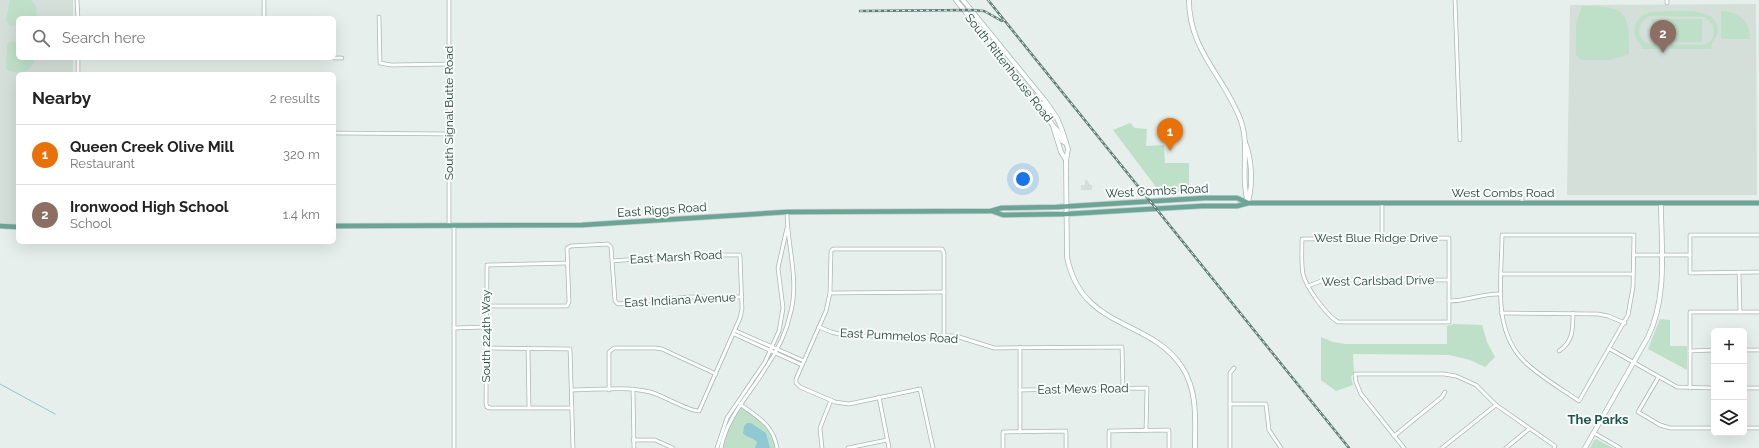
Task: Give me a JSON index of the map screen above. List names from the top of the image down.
{
  "streets": {
    "main road": ["South Rittenhouse Road", "West Combs Road", "East Riggs Road"],
    "street": [
      "South Signal Butte Road",
      "West Blue Ridge Drive",
      "East Marsh Road",
      "West Carlsbad Drive",
      "East Indiana Avenue",
      "South 224th Way",
      "East Pummelos Road",
      "East Mews Road"
    ]
  },
  "crossings": [
    ["South Rittenhouse Road", "West Combs Road"],
    ["South Rittenhouse Road", "East Riggs Road"],
    ["South Signal Butte Road", "East Riggs Road"],
    ["West Combs Road", "East Riggs Road"],
    ["West Blue Ridge Drive", "West Carlsbad Drive"],
    ["East Marsh Road", "East Indiana Avenue"],
    ["East Pummelos Road", "East Mews Road"]
  ],
  "districts": ["The Parks"],
  "page": {
    "search": "Search here",
    "pins": ["2", "1"],
    "heading": ["Nearby", "2 results"],
    "list": [
      {
        "mark": "1",
        "name": "Queen Creek Olive Mill",
        "note": "Restaurant",
        "value": "320 m"
      },
      {
        "mark": "2",
        "name": "Ironwood High School",
        "note": "School",
        "value": "1.4 km"
      }
    ],
    "map_buttons": ["+", "−"]
  }
}
